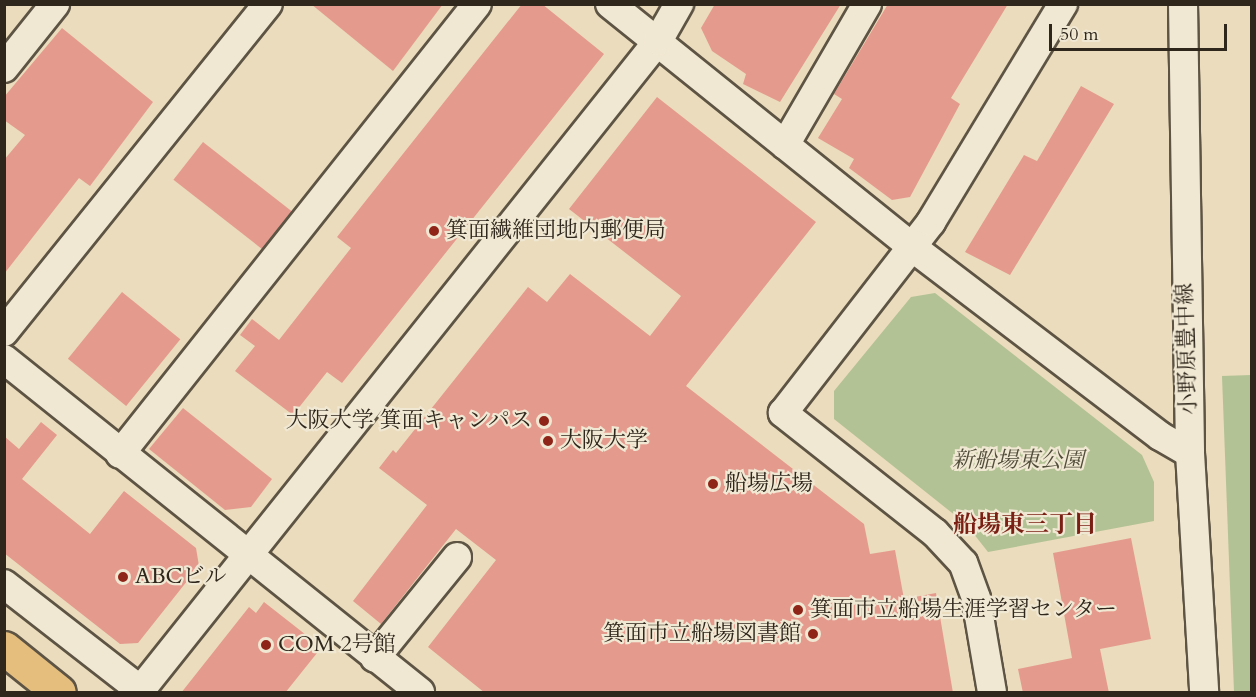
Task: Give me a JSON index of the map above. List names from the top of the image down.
{
  "streets": {
    "street": ["小野原豊中線"]
  },
  "districts": ["船場東三丁目"],
  "parks": ["新船場東公園"],
  "places": [
    "箕面繊維団地内郵便局",
    "大阪大学 箕面キャンパス",
    "大阪大学",
    "船場広場",
    "ABCビル",
    "箕面市立船場生涯学習センター",
    "箕面市立船場図書館",
    "COM 2号館"
  ],
  "scale_bar": "50 m"
}
